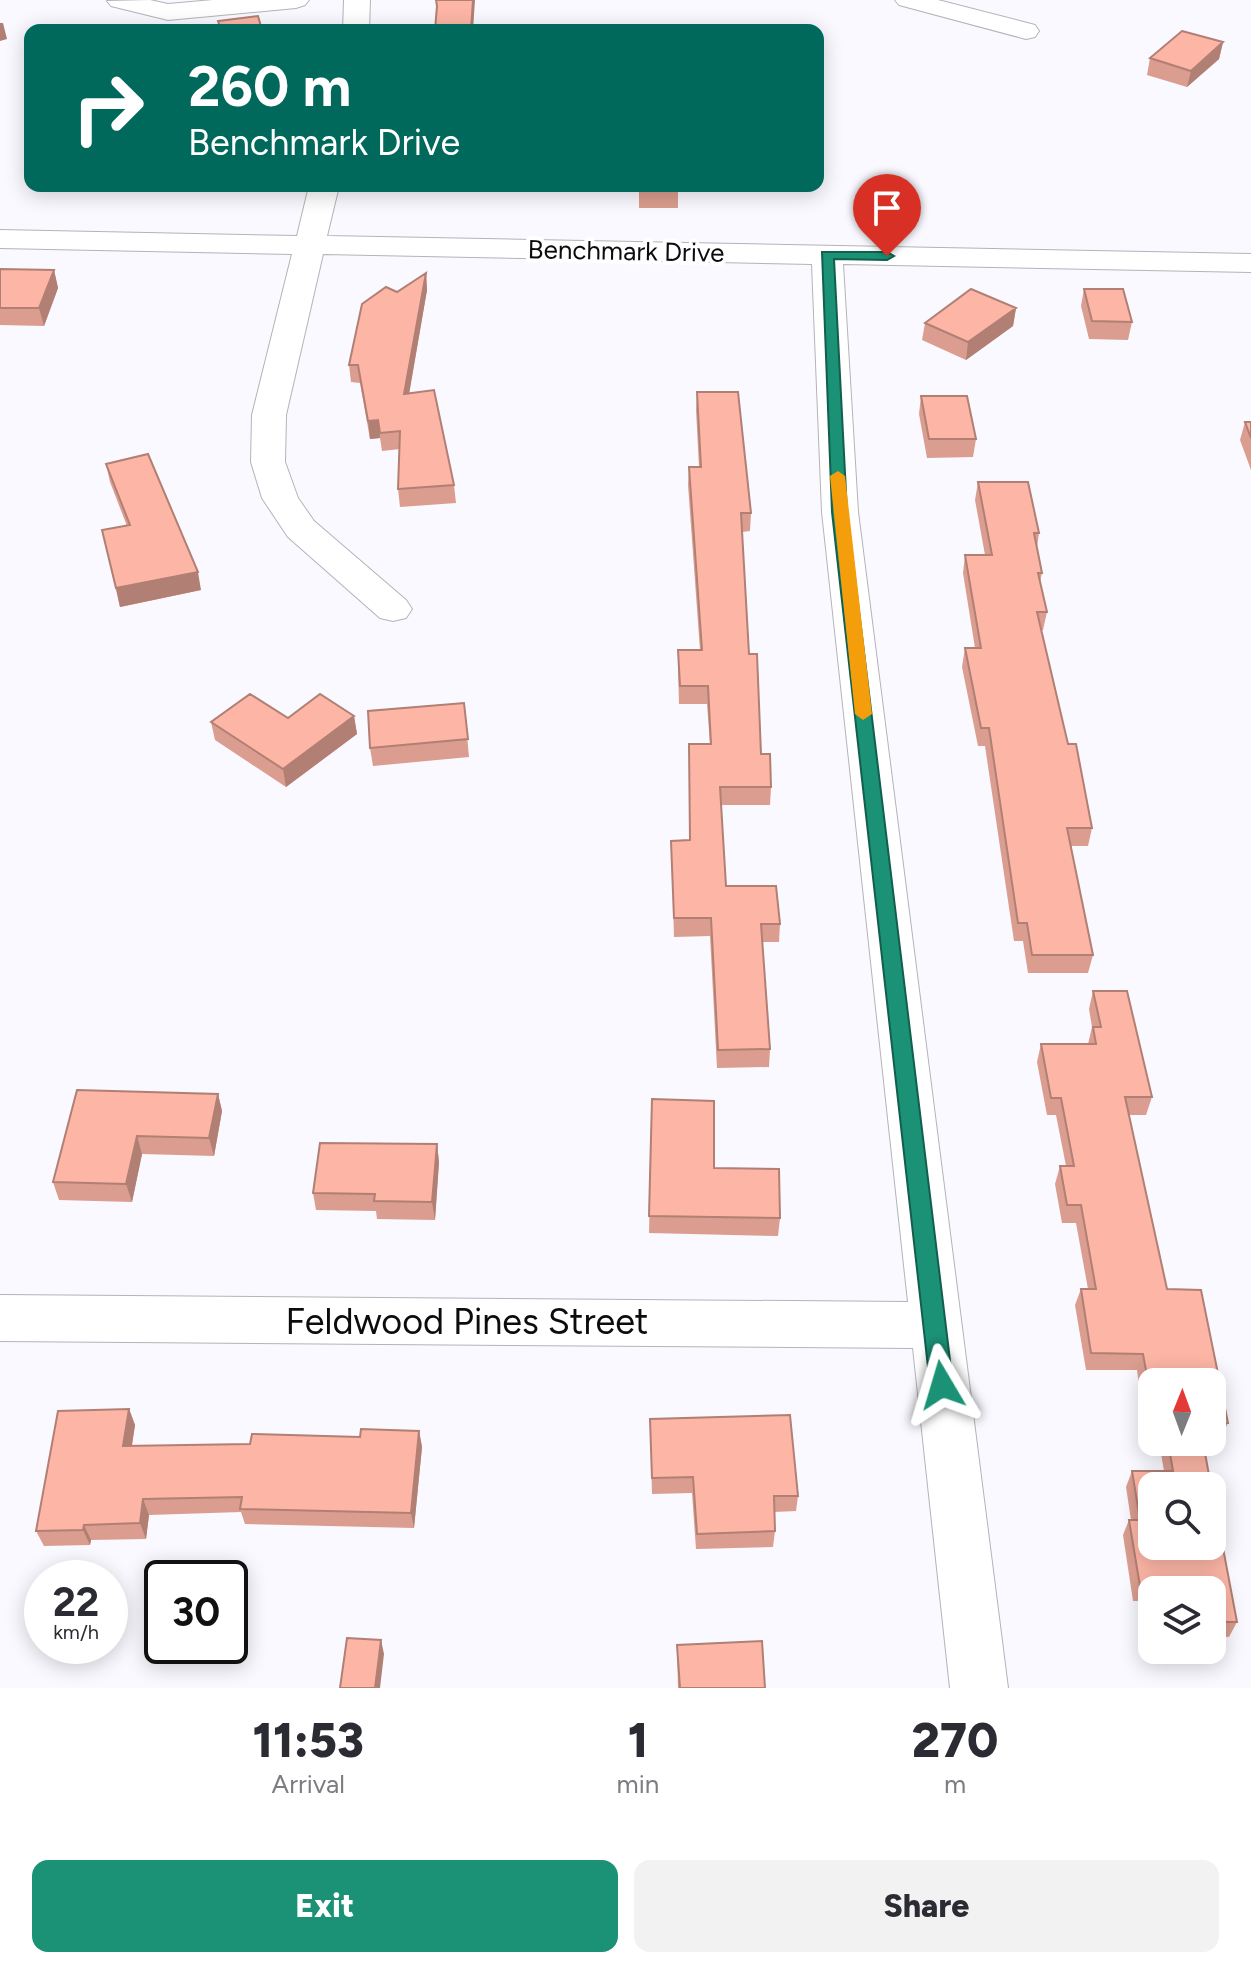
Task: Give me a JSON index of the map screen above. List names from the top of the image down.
{
  "streets": {
    "street": ["Benchmark Drive", "Feldwood Pines Street"]
  },
  "north": "top",
  "page": {
    "turn": ["260 m", "Benchmark Drive"],
    "speed": "22 km/h",
    "limit": "30",
    "eta": [
      "11:53",
      "Arrival",
      "1",
      "min",
      "270",
      "m"
    ],
    "buttons": ["Exit", "Share"]
  }
}
